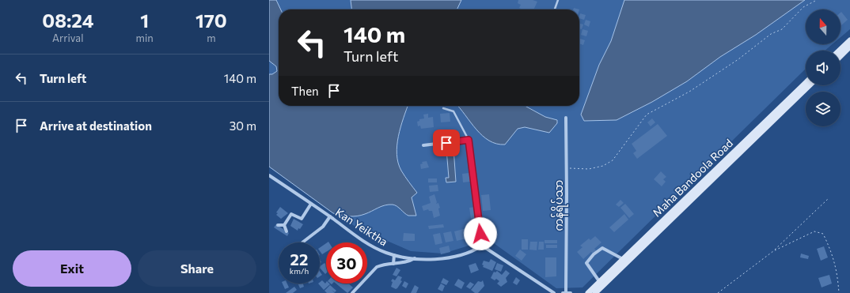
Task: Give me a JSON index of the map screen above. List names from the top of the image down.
{
  "streets": {
    "main road": ["Maha Bandoola Road"],
    "street": ["ကန်ရိပ်သာ", "Kan Yeiktha"]
  },
  "north": "top",
  "page": {
    "eta": [
      "08:24",
      "Arrival",
      "1",
      "min",
      "170",
      "m"
    ],
    "turn": ["140 m", "Turn left"],
    "list": [
      {
        "name": "Turn left",
        "value": "140 m"
      },
      {
        "name": "Arrive at destination",
        "value": "30 m"
      }
    ],
    "then": "Then",
    "speed": "22 km/h",
    "limit": "30",
    "buttons": ["Exit", "Share"]
  }
}
